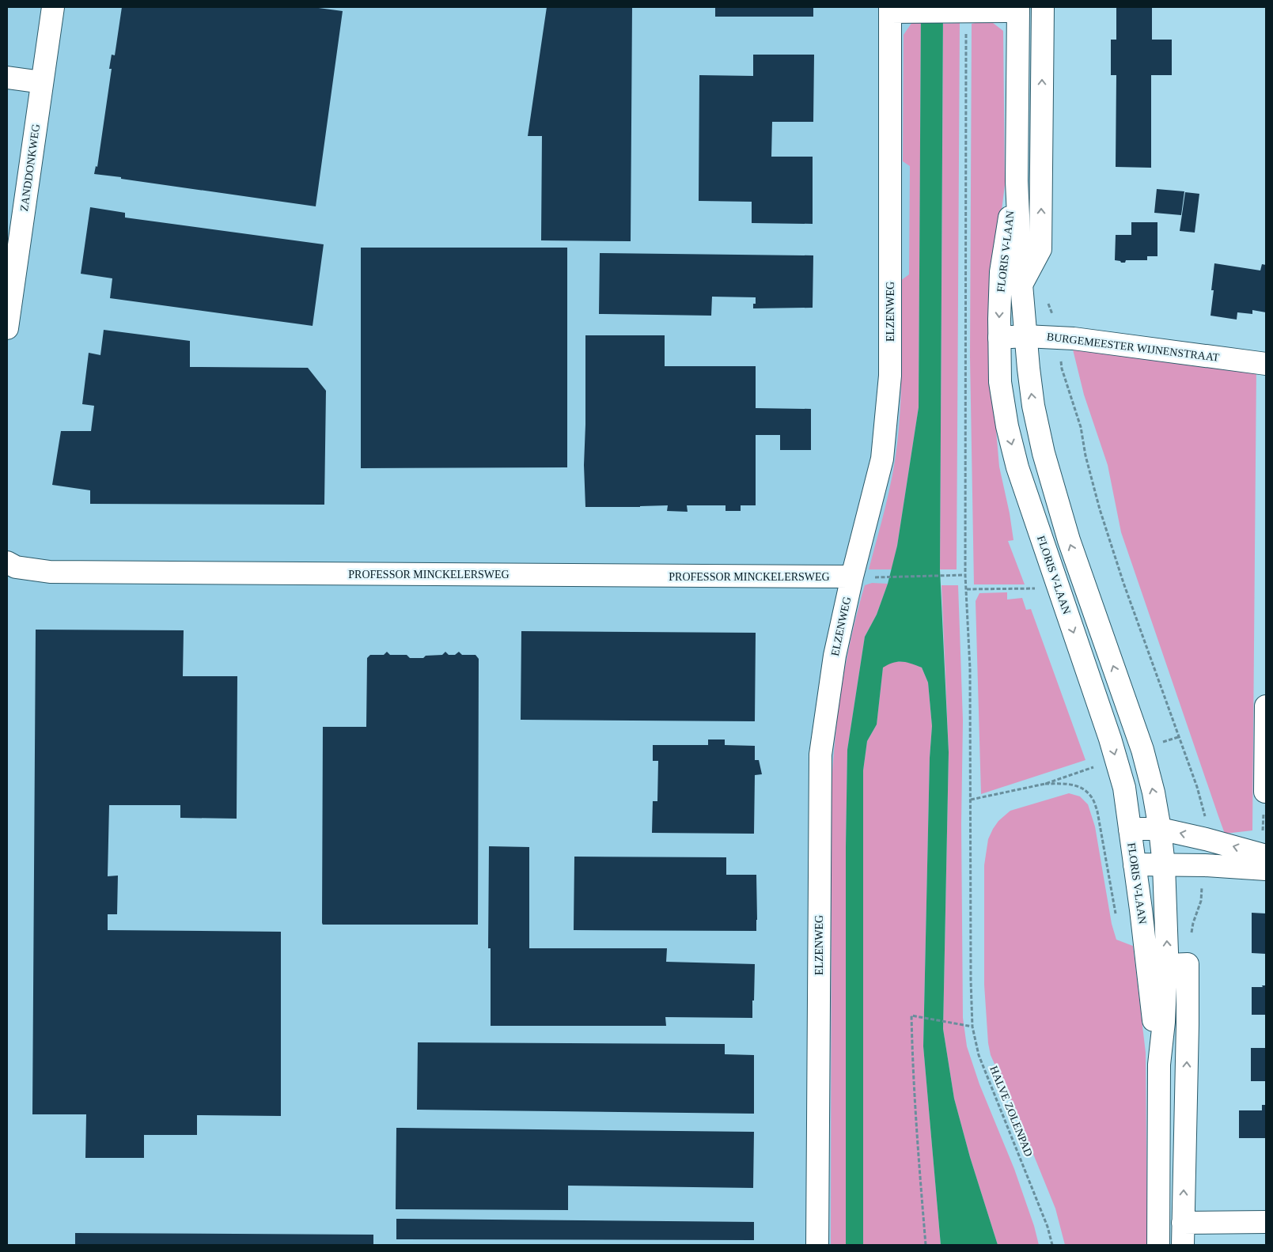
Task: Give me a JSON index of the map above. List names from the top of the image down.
{
  "streets": {
    "street": [
      "ZANDDONKWEG",
      "FLORIS V-LAAN",
      "ELZENWEG",
      "BURGEMEESTER WIJNENSTRAAT",
      "PROFESSOR MINCKELERSWEG"
    ],
    "path": ["HALVE ZOLENPAD"]
  },
  "crossings": [
    ["FLORIS V-LAAN", "ELZENWEG"],
    ["FLORIS V-LAAN", "BURGEMEESTER WIJNENSTRAAT"],
    ["ELZENWEG", "PROFESSOR MINCKELERSWEG"],
    ["ELZENWEG", "HALVE ZOLENPAD"]
  ]
}
